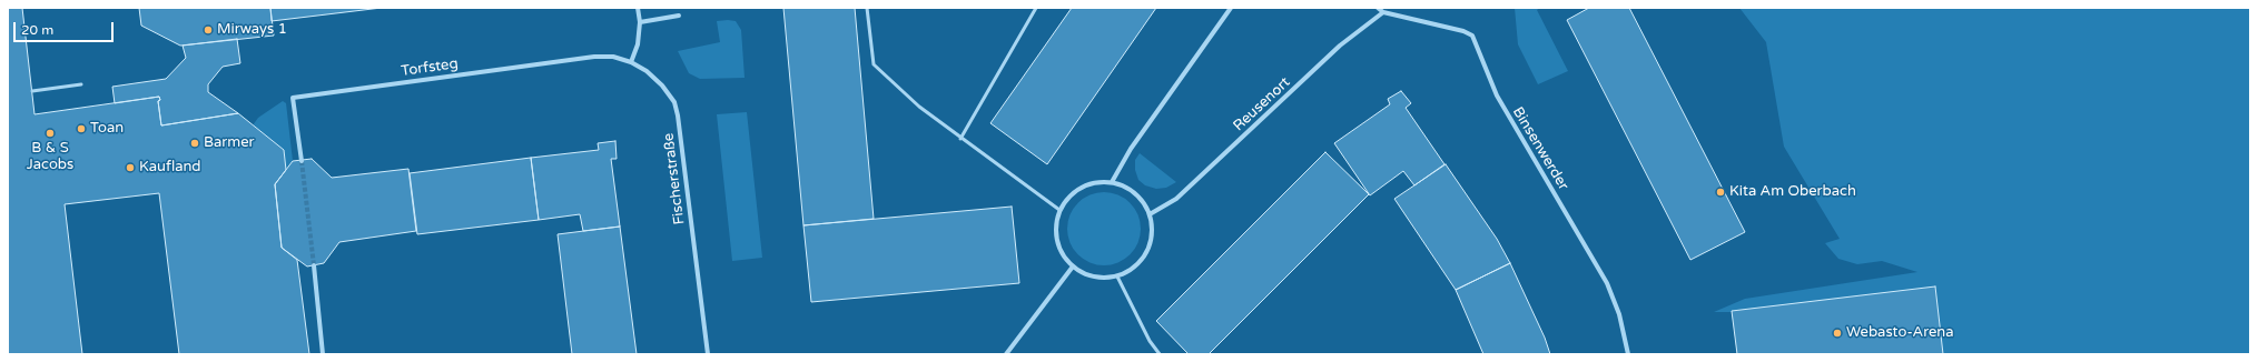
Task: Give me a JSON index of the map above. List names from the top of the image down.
{
  "streets": {
    "street": [
      "Torfsteg",
      "Reusenort",
      "Binsenwerder",
      "Fischerstraße"
    ]
  },
  "crossings": [
    ["Torfsteg", "Fischerstraße"],
    ["Reusenort", "Binsenwerder"]
  ],
  "places": [
    "Mirways 1",
    "Toan",
    "B & S Jacobs",
    "Barmer",
    "Kaufland",
    "Kita Am Oberbach",
    "Webasto-Arena"
  ],
  "scale_bar": "20 m"
}
